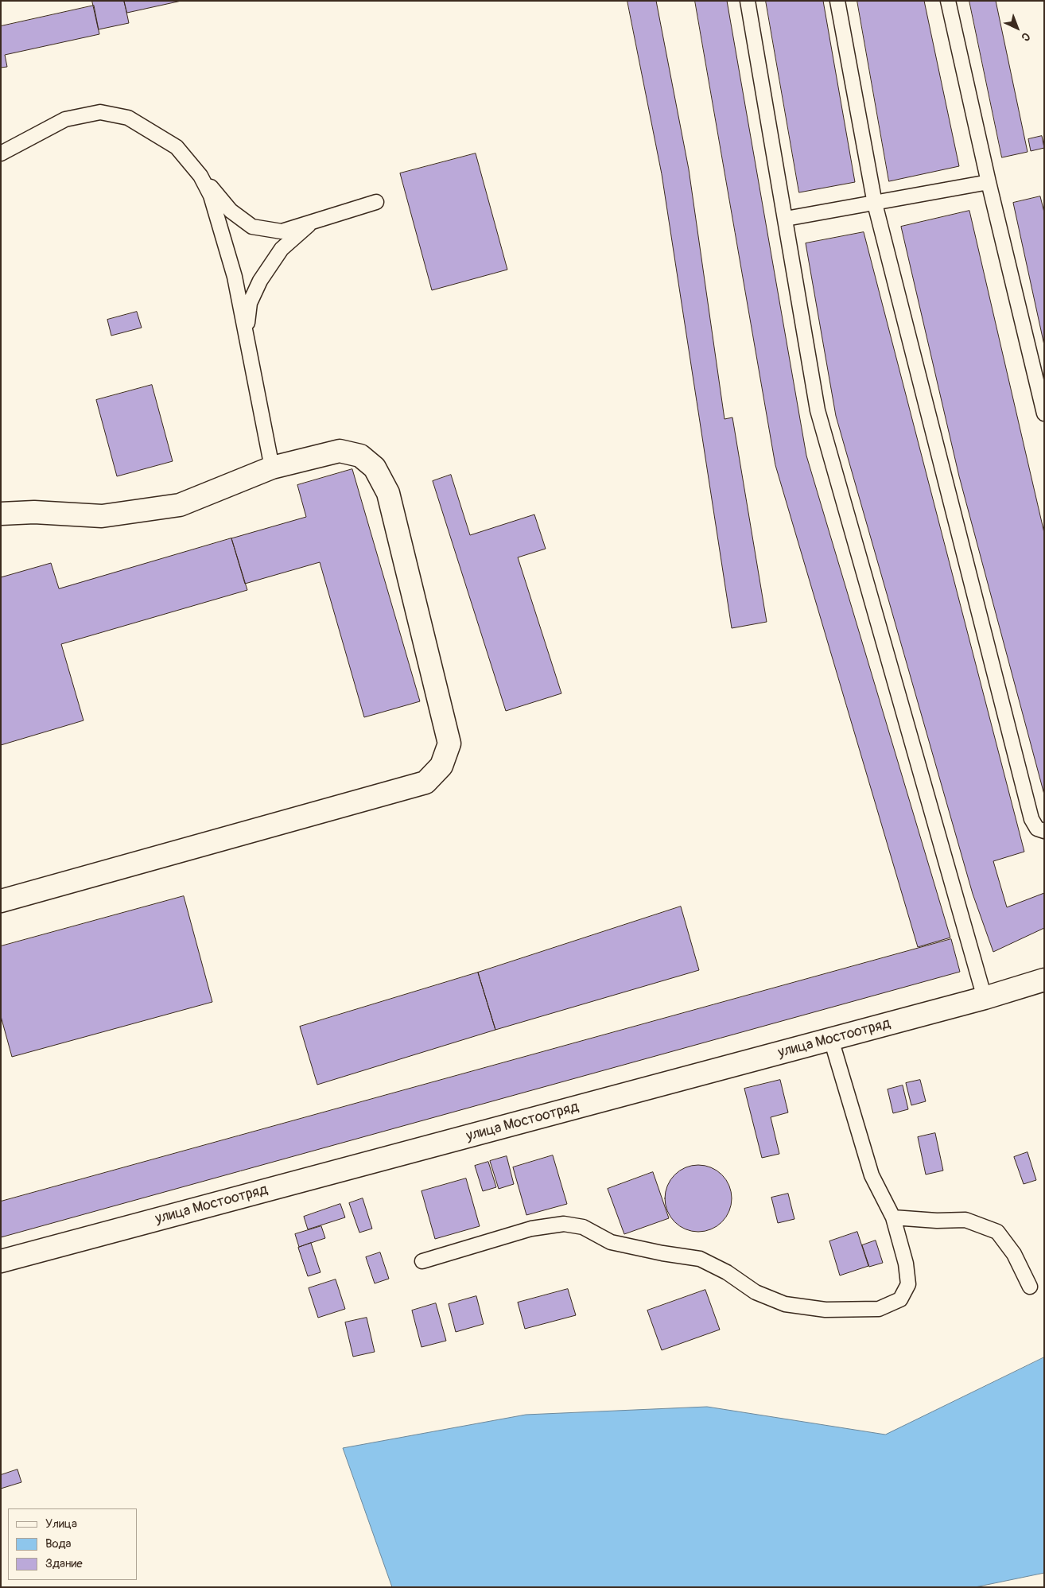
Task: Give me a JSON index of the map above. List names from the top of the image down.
{
  "streets": {
    "street": ["улица Мостоотряд"]
  },
  "legend": ["Улица", "Вода", "Здание"],
  "north": "bottom right"
}
